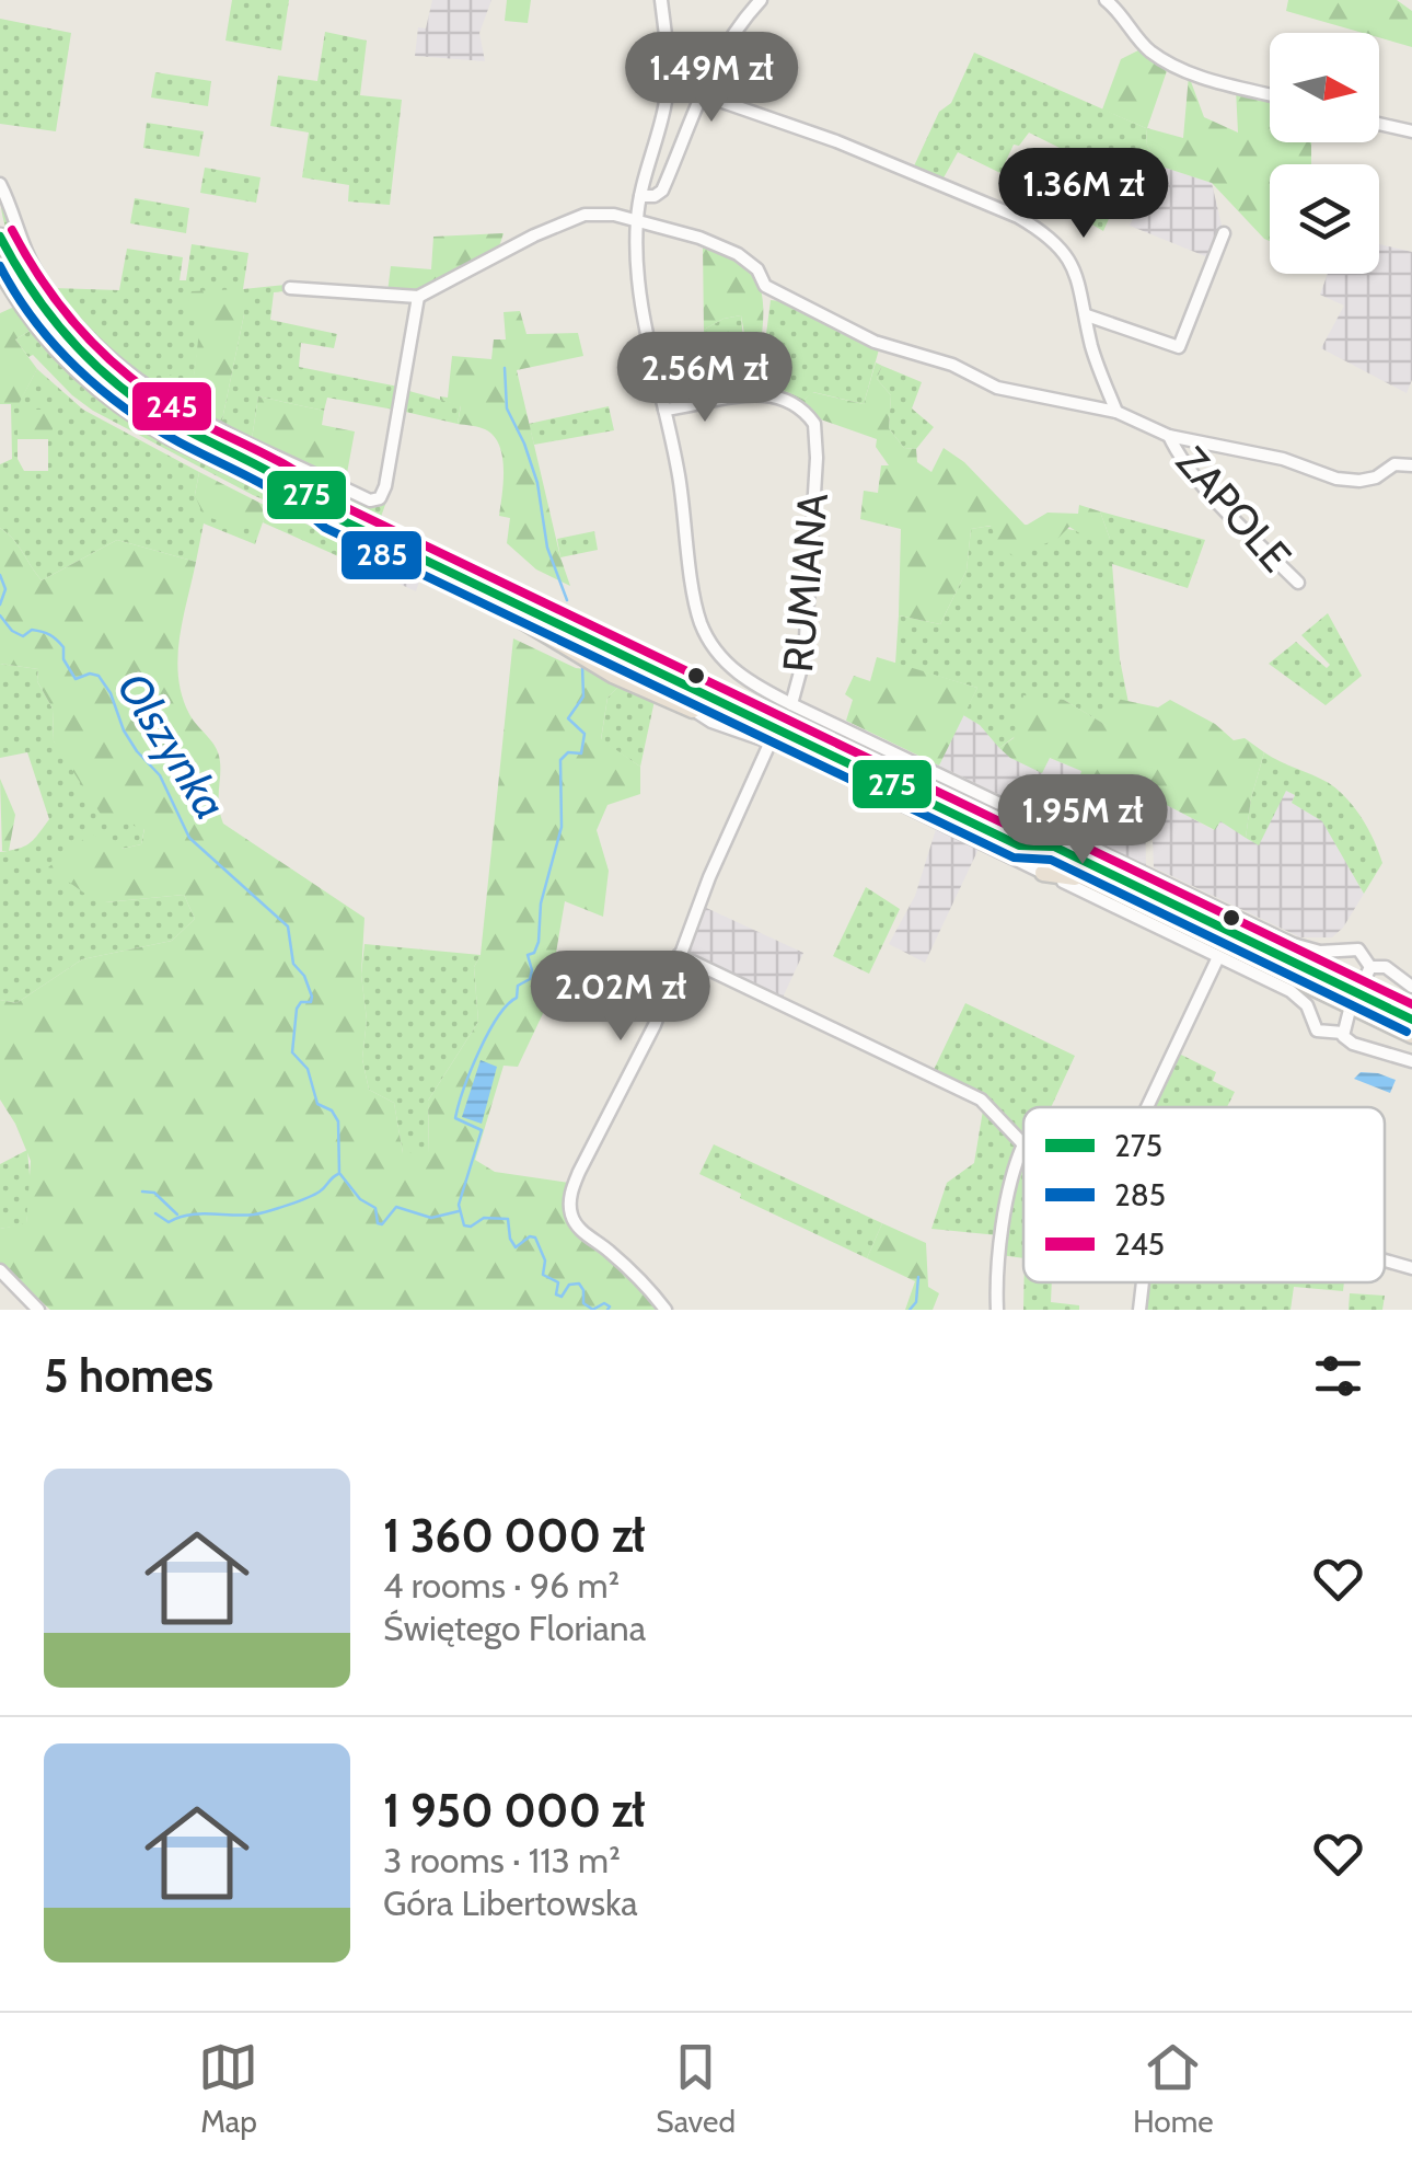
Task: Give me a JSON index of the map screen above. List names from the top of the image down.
{
  "streets": {
    "street": ["ZAPOLE", "RUMIANA"]
  },
  "water": ["Olszynka"],
  "lines": ["transit line 245", "transit line 275", "transit line 285"],
  "legend": ["275", "285", "245"],
  "north": "right",
  "page": {
    "price": [
      "1.49M zł",
      "1.36M zł",
      "2.56M zł",
      "1.95M zł",
      "2.02M zł"
    ],
    "heading": "5 homes",
    "list": [
      {
        "name": "1 360 000 zł",
        "note": "4 rooms · 96 m² · Świętego Floriana"
      },
      {
        "name": "1 950 000 zł",
        "note": "3 rooms · 113 m² · Góra Libertowska"
      }
    ],
    "tabs": ["Map", "Saved", "Home"]
  }
}
